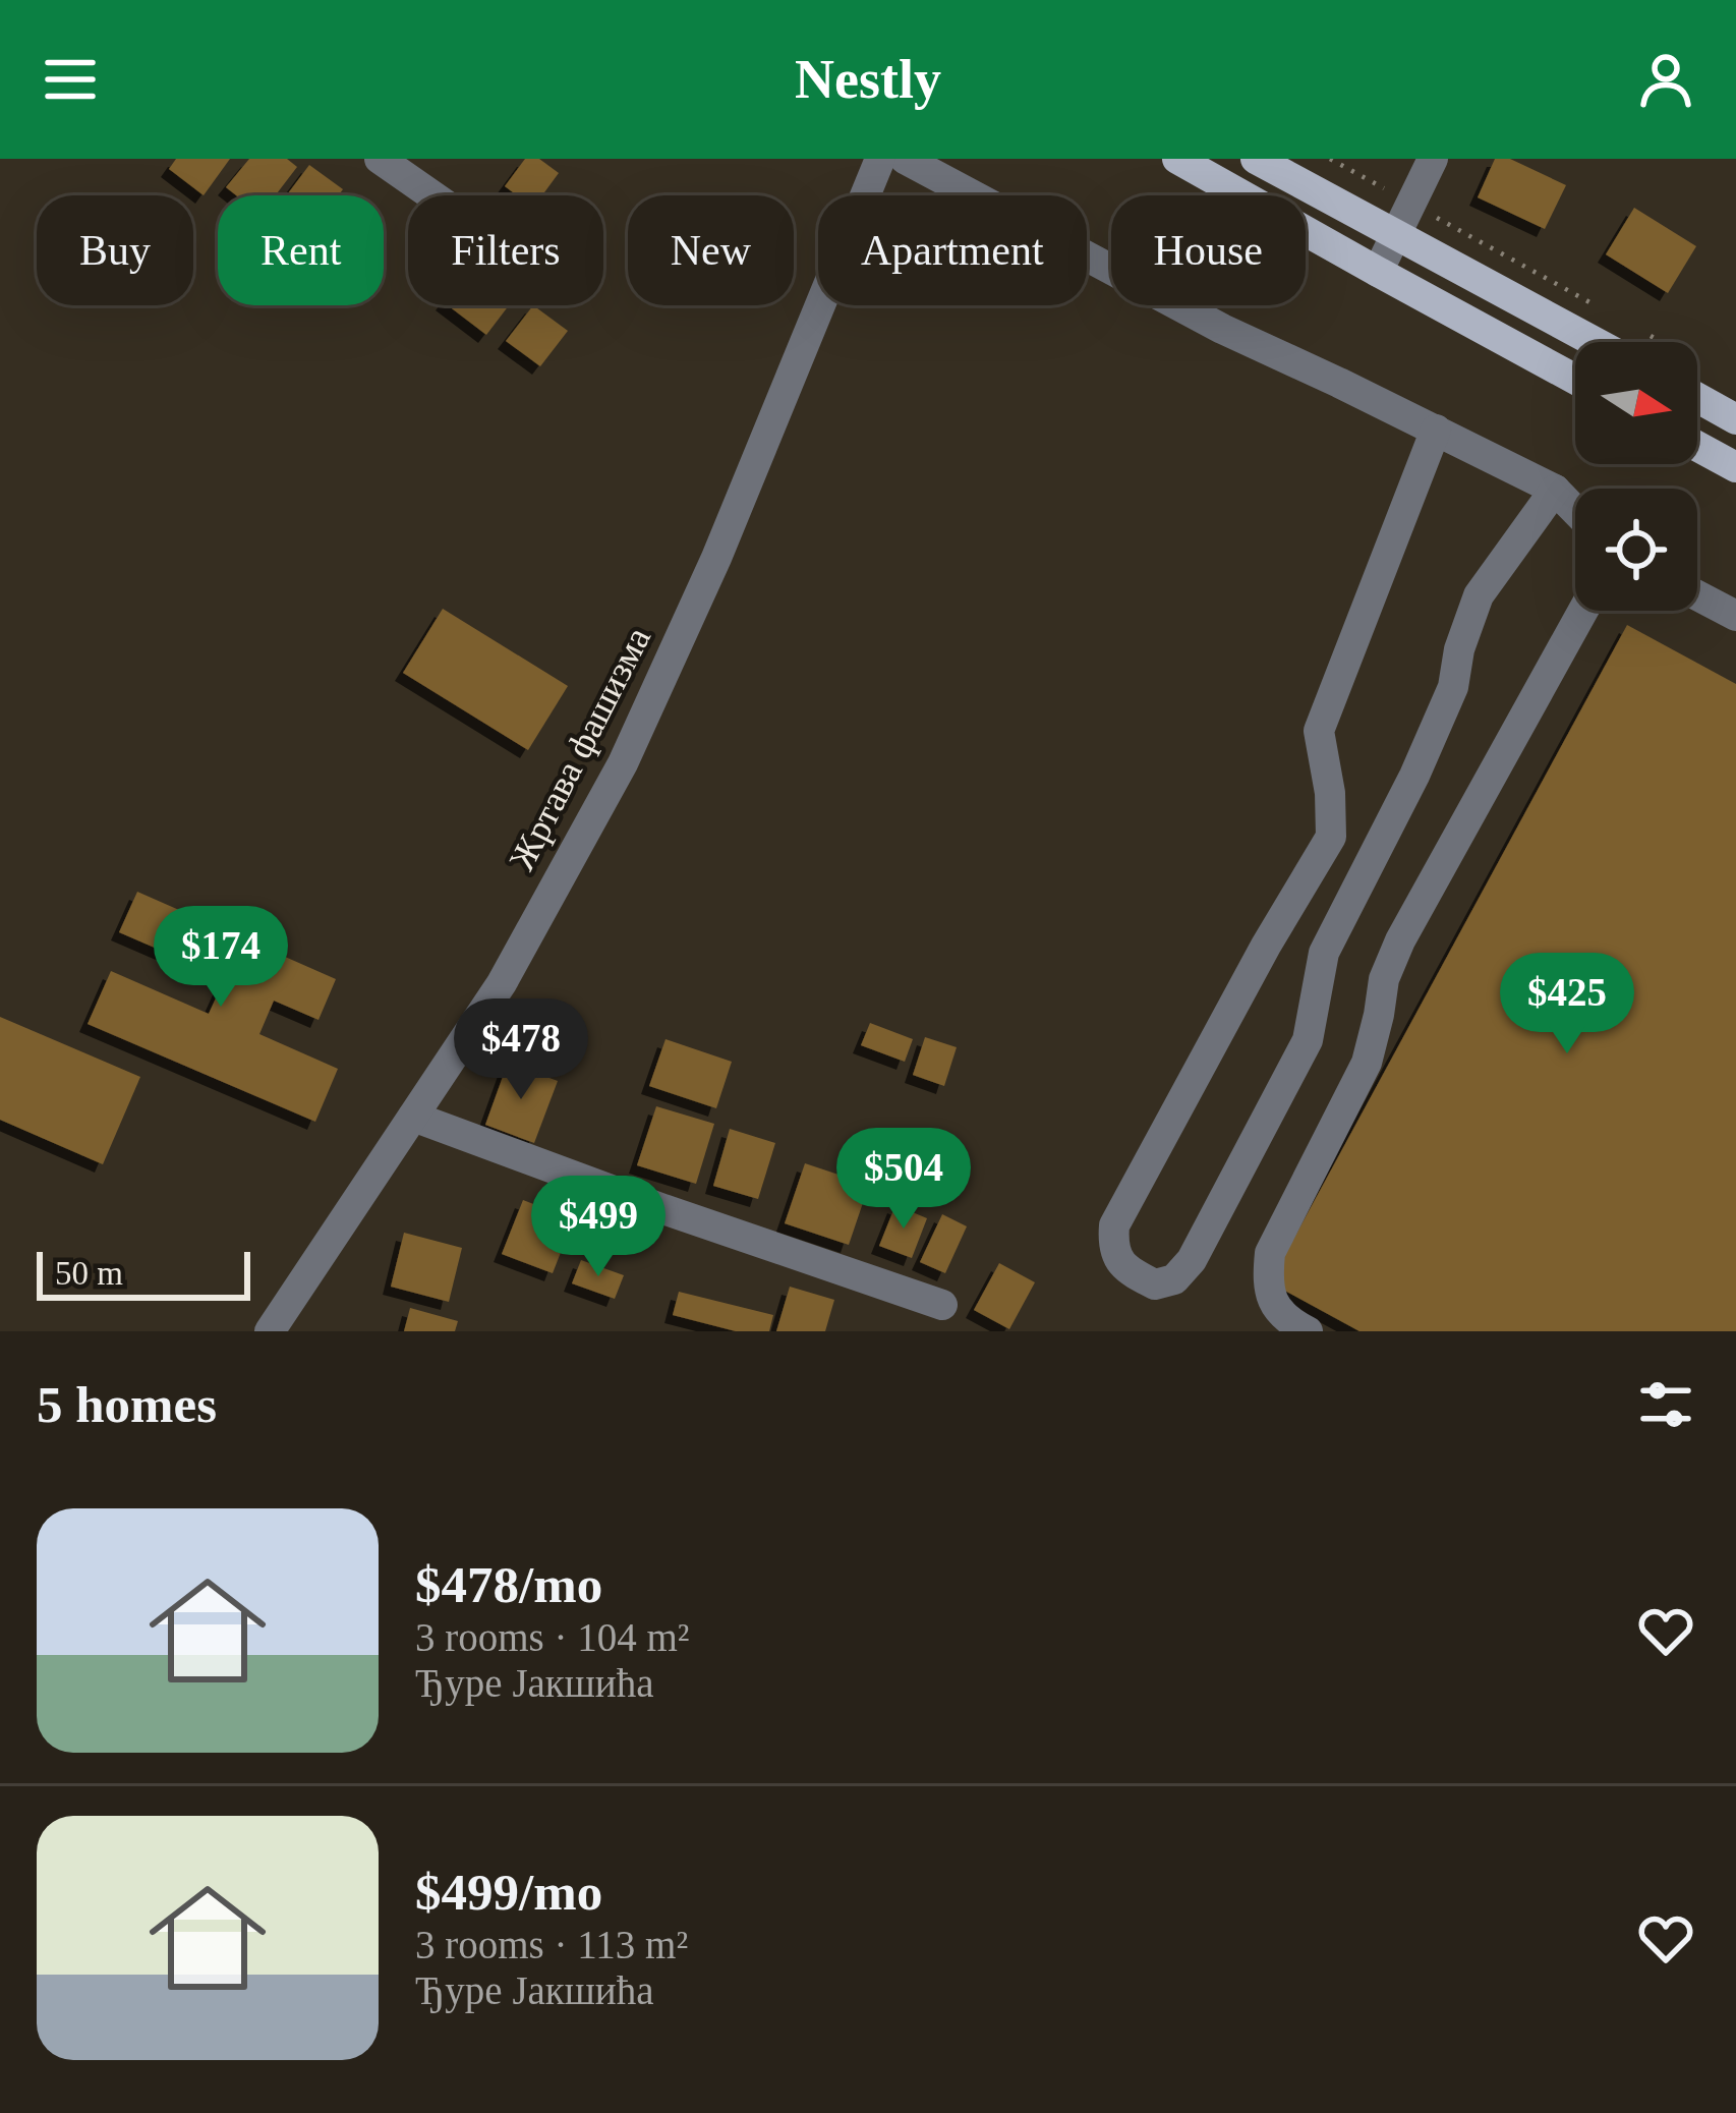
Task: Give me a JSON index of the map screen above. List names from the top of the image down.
{
  "streets": {
    "street": ["Жртава фашизма"]
  },
  "scale_bar": "50 m",
  "north": "right",
  "page": {
    "header": "Nestly",
    "chip": [
      "Buy",
      "Rent",
      "Filters",
      "New",
      "Apartment",
      "House"
    ],
    "price": [
      "$174",
      "$425",
      "$478",
      "$504",
      "$499"
    ],
    "scale": "50 m",
    "heading": "5 homes",
    "list": [
      {
        "name": "$478/mo",
        "note": "3 rooms · 104 m² · Ђуре Јакшића"
      },
      {
        "name": "$499/mo",
        "note": "3 rooms · 113 m² · Ђуре Јакшића"
      }
    ]
  }
}
